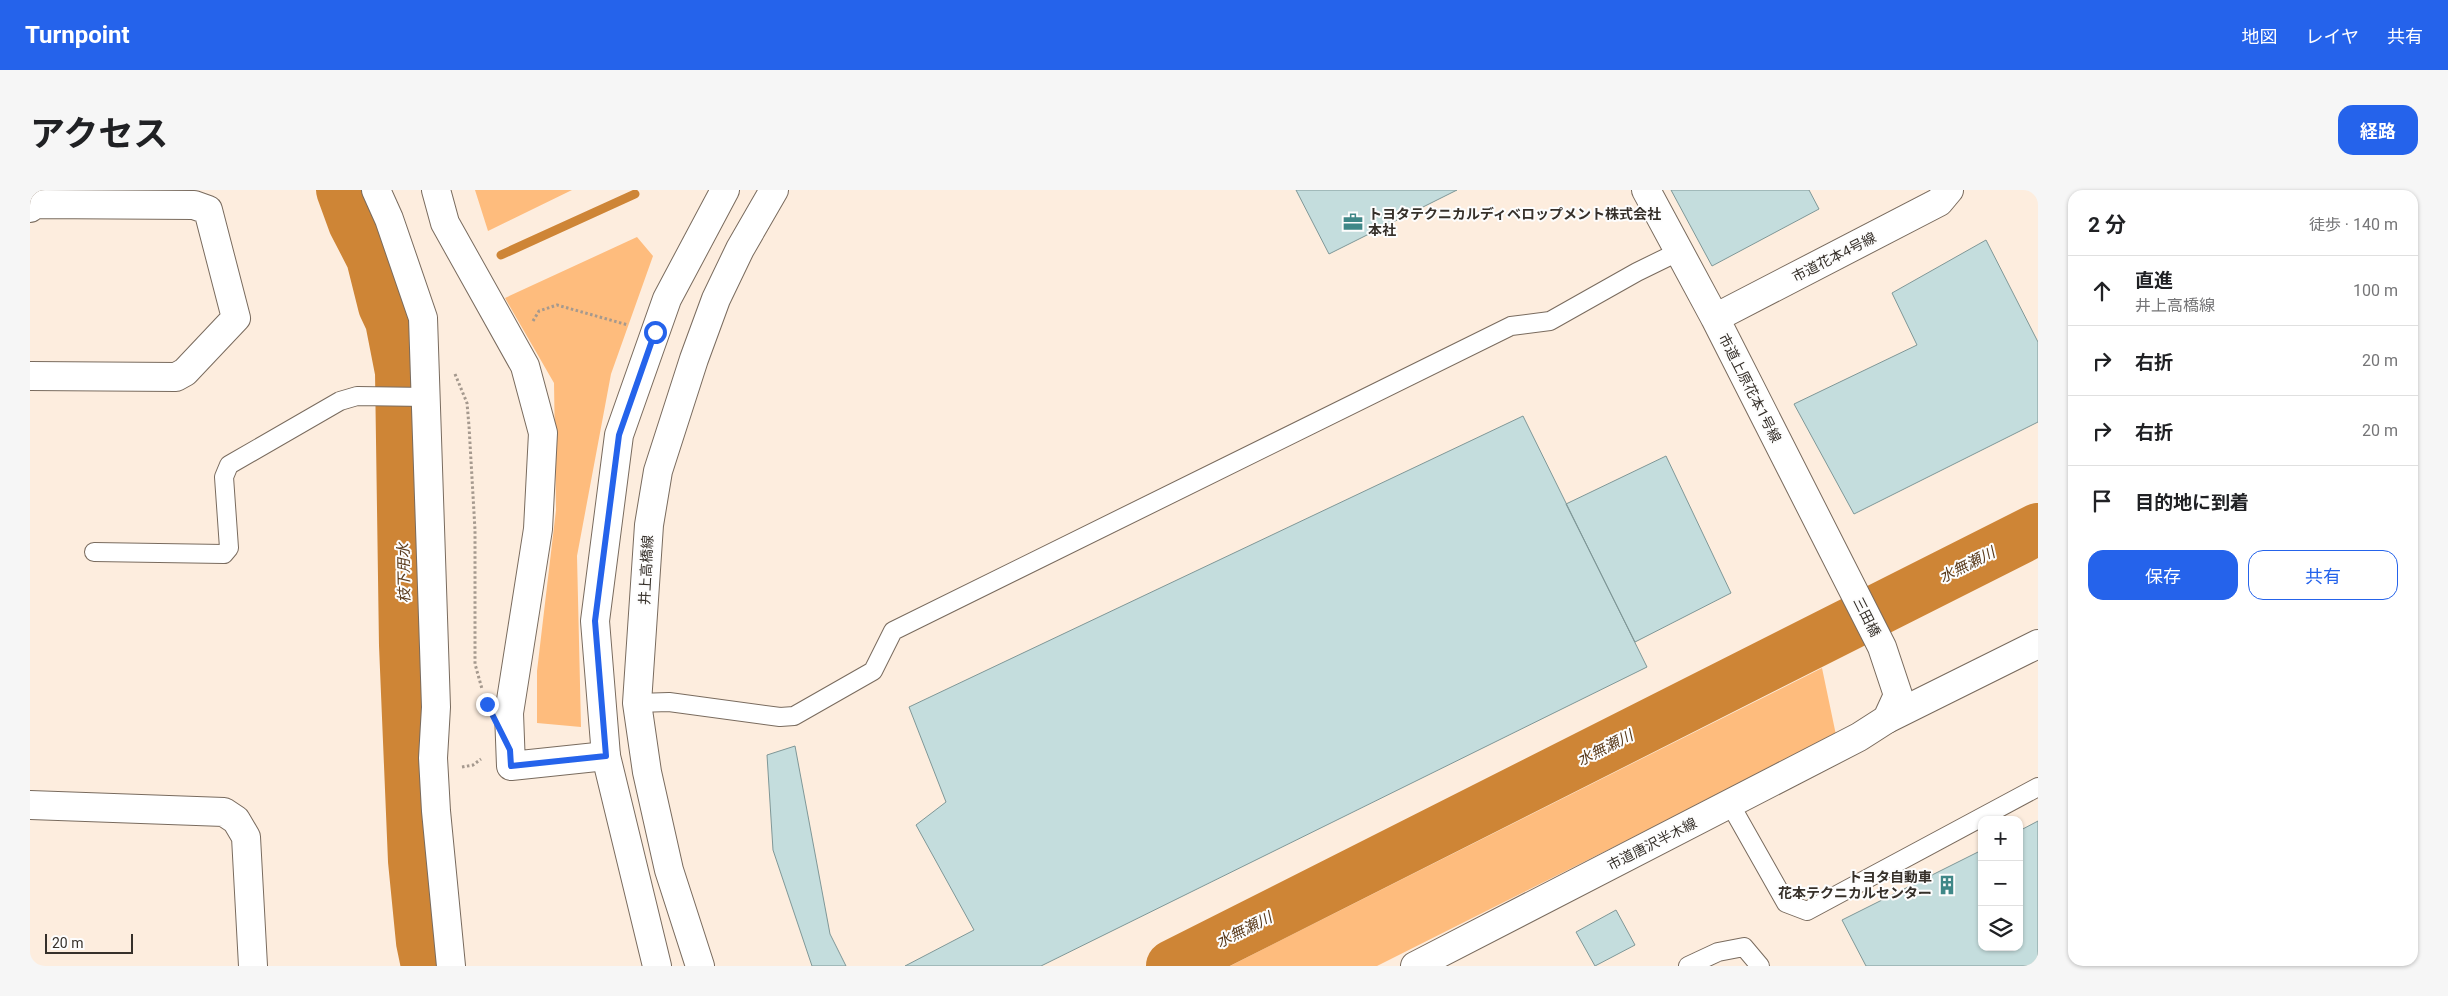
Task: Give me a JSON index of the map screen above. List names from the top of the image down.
{
  "streets": {
    "street": [
      "市道花本4号線",
      "市道上原花本1号線",
      "井上高橋線",
      "三田橋",
      "市道唐沢半木線"
    ]
  },
  "crossings": [
    ["市道花本4号線", "市道上原花本1号線"],
    ["市道上原花本1号線", "三田橋"],
    ["三田橋", "市道唐沢半木線"]
  ],
  "water": ["水無瀬川", "枝下用水"],
  "places": {
    "office": ["トヨタテクニカルディベロップメント株式会社 本社"],
    "building": ["トヨタ自動車 花本テクニカルセンター"]
  },
  "scale_bar": "20 m",
  "page": {
    "header": "Turnpoint",
    "nav": ["地図", "レイヤ", "共有"],
    "title": "アクセス",
    "buttons": [
      "経路",
      ["保存", "共有"]
    ],
    "heading": ["2 分", "徒歩 · 140 m"],
    "list": [
      ["直進", "井上高橋線", "100 m"],
      ["右折", "20 m"],
      ["右折", "20 m"],
      "目的地に到着"
    ],
    "map_buttons": ["+", "−"],
    "scale": "20 m"
  }
}
